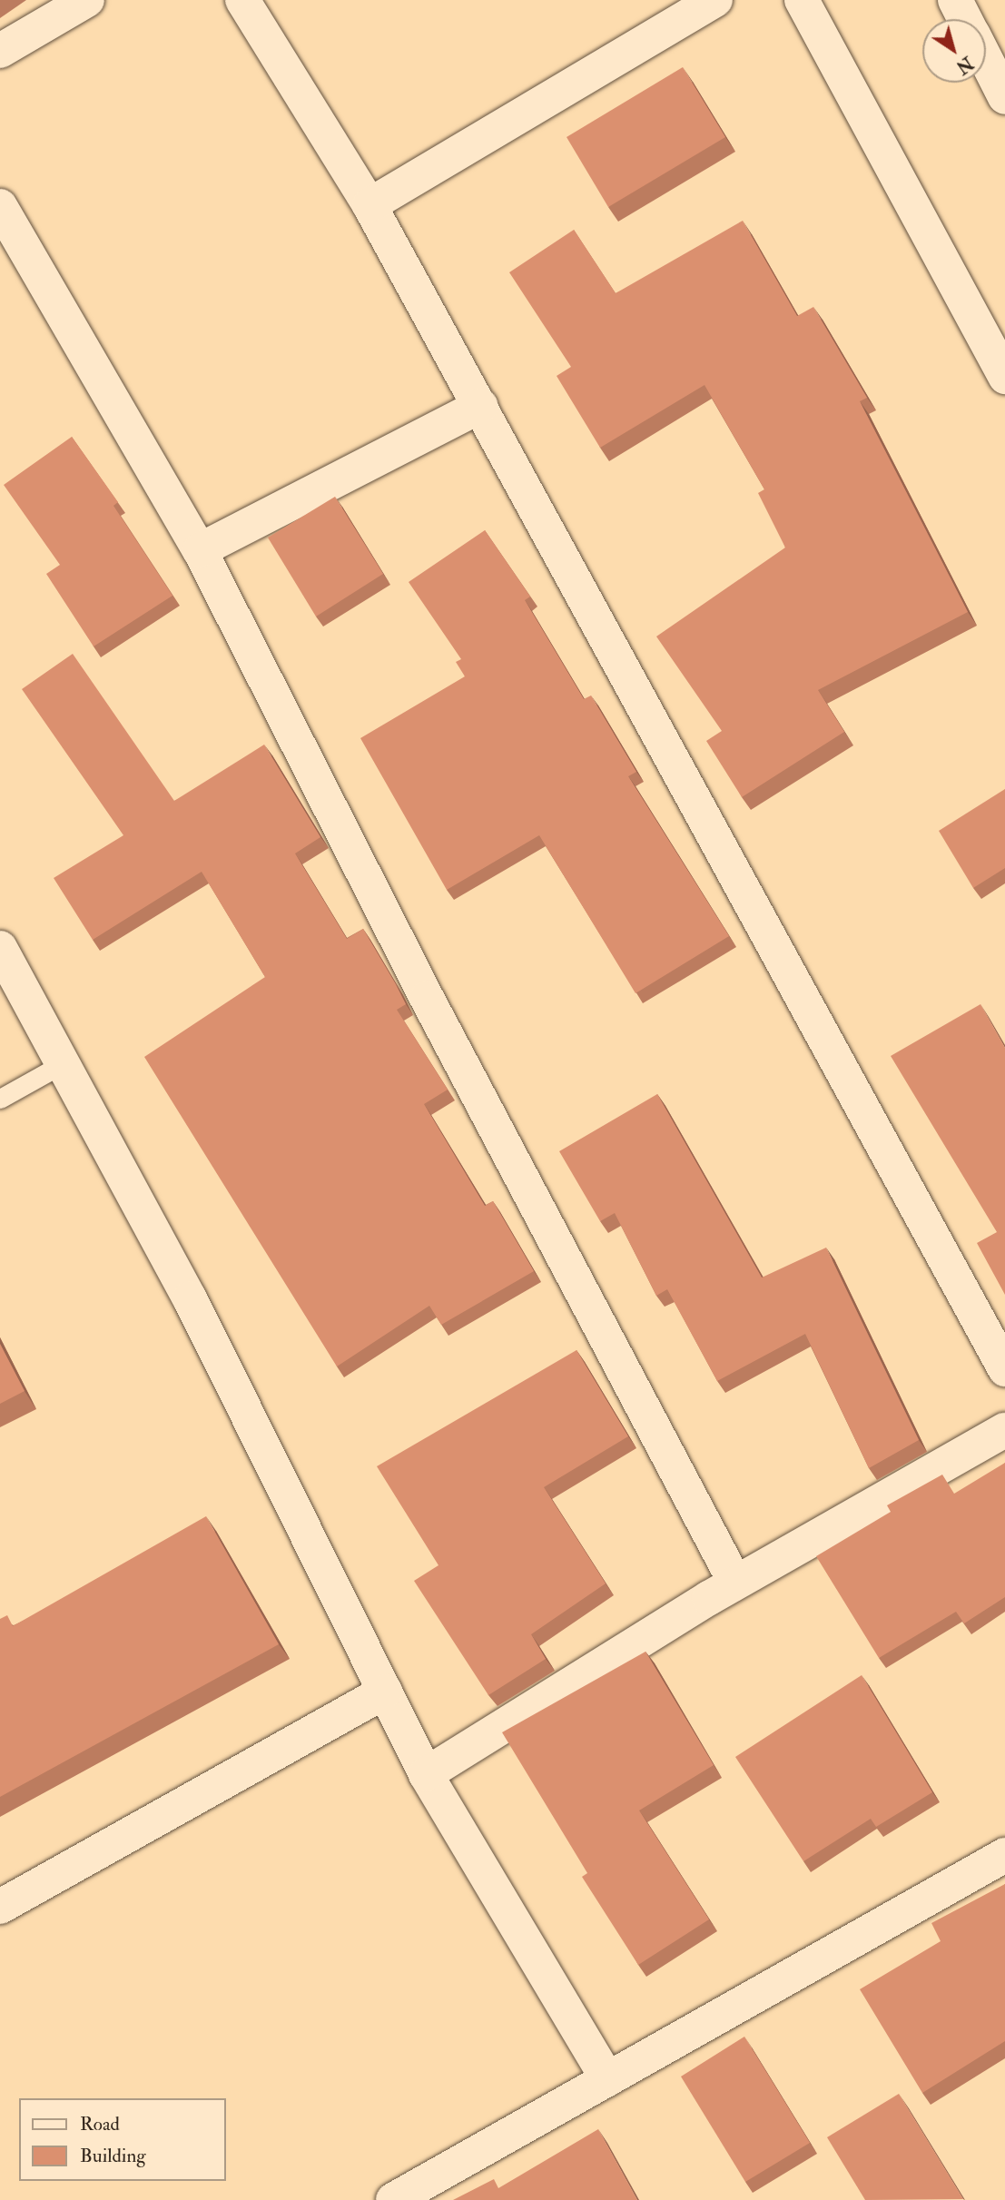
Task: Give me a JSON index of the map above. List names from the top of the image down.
{
  "legend": ["Road", "Building"],
  "north": "bottom right"
}
